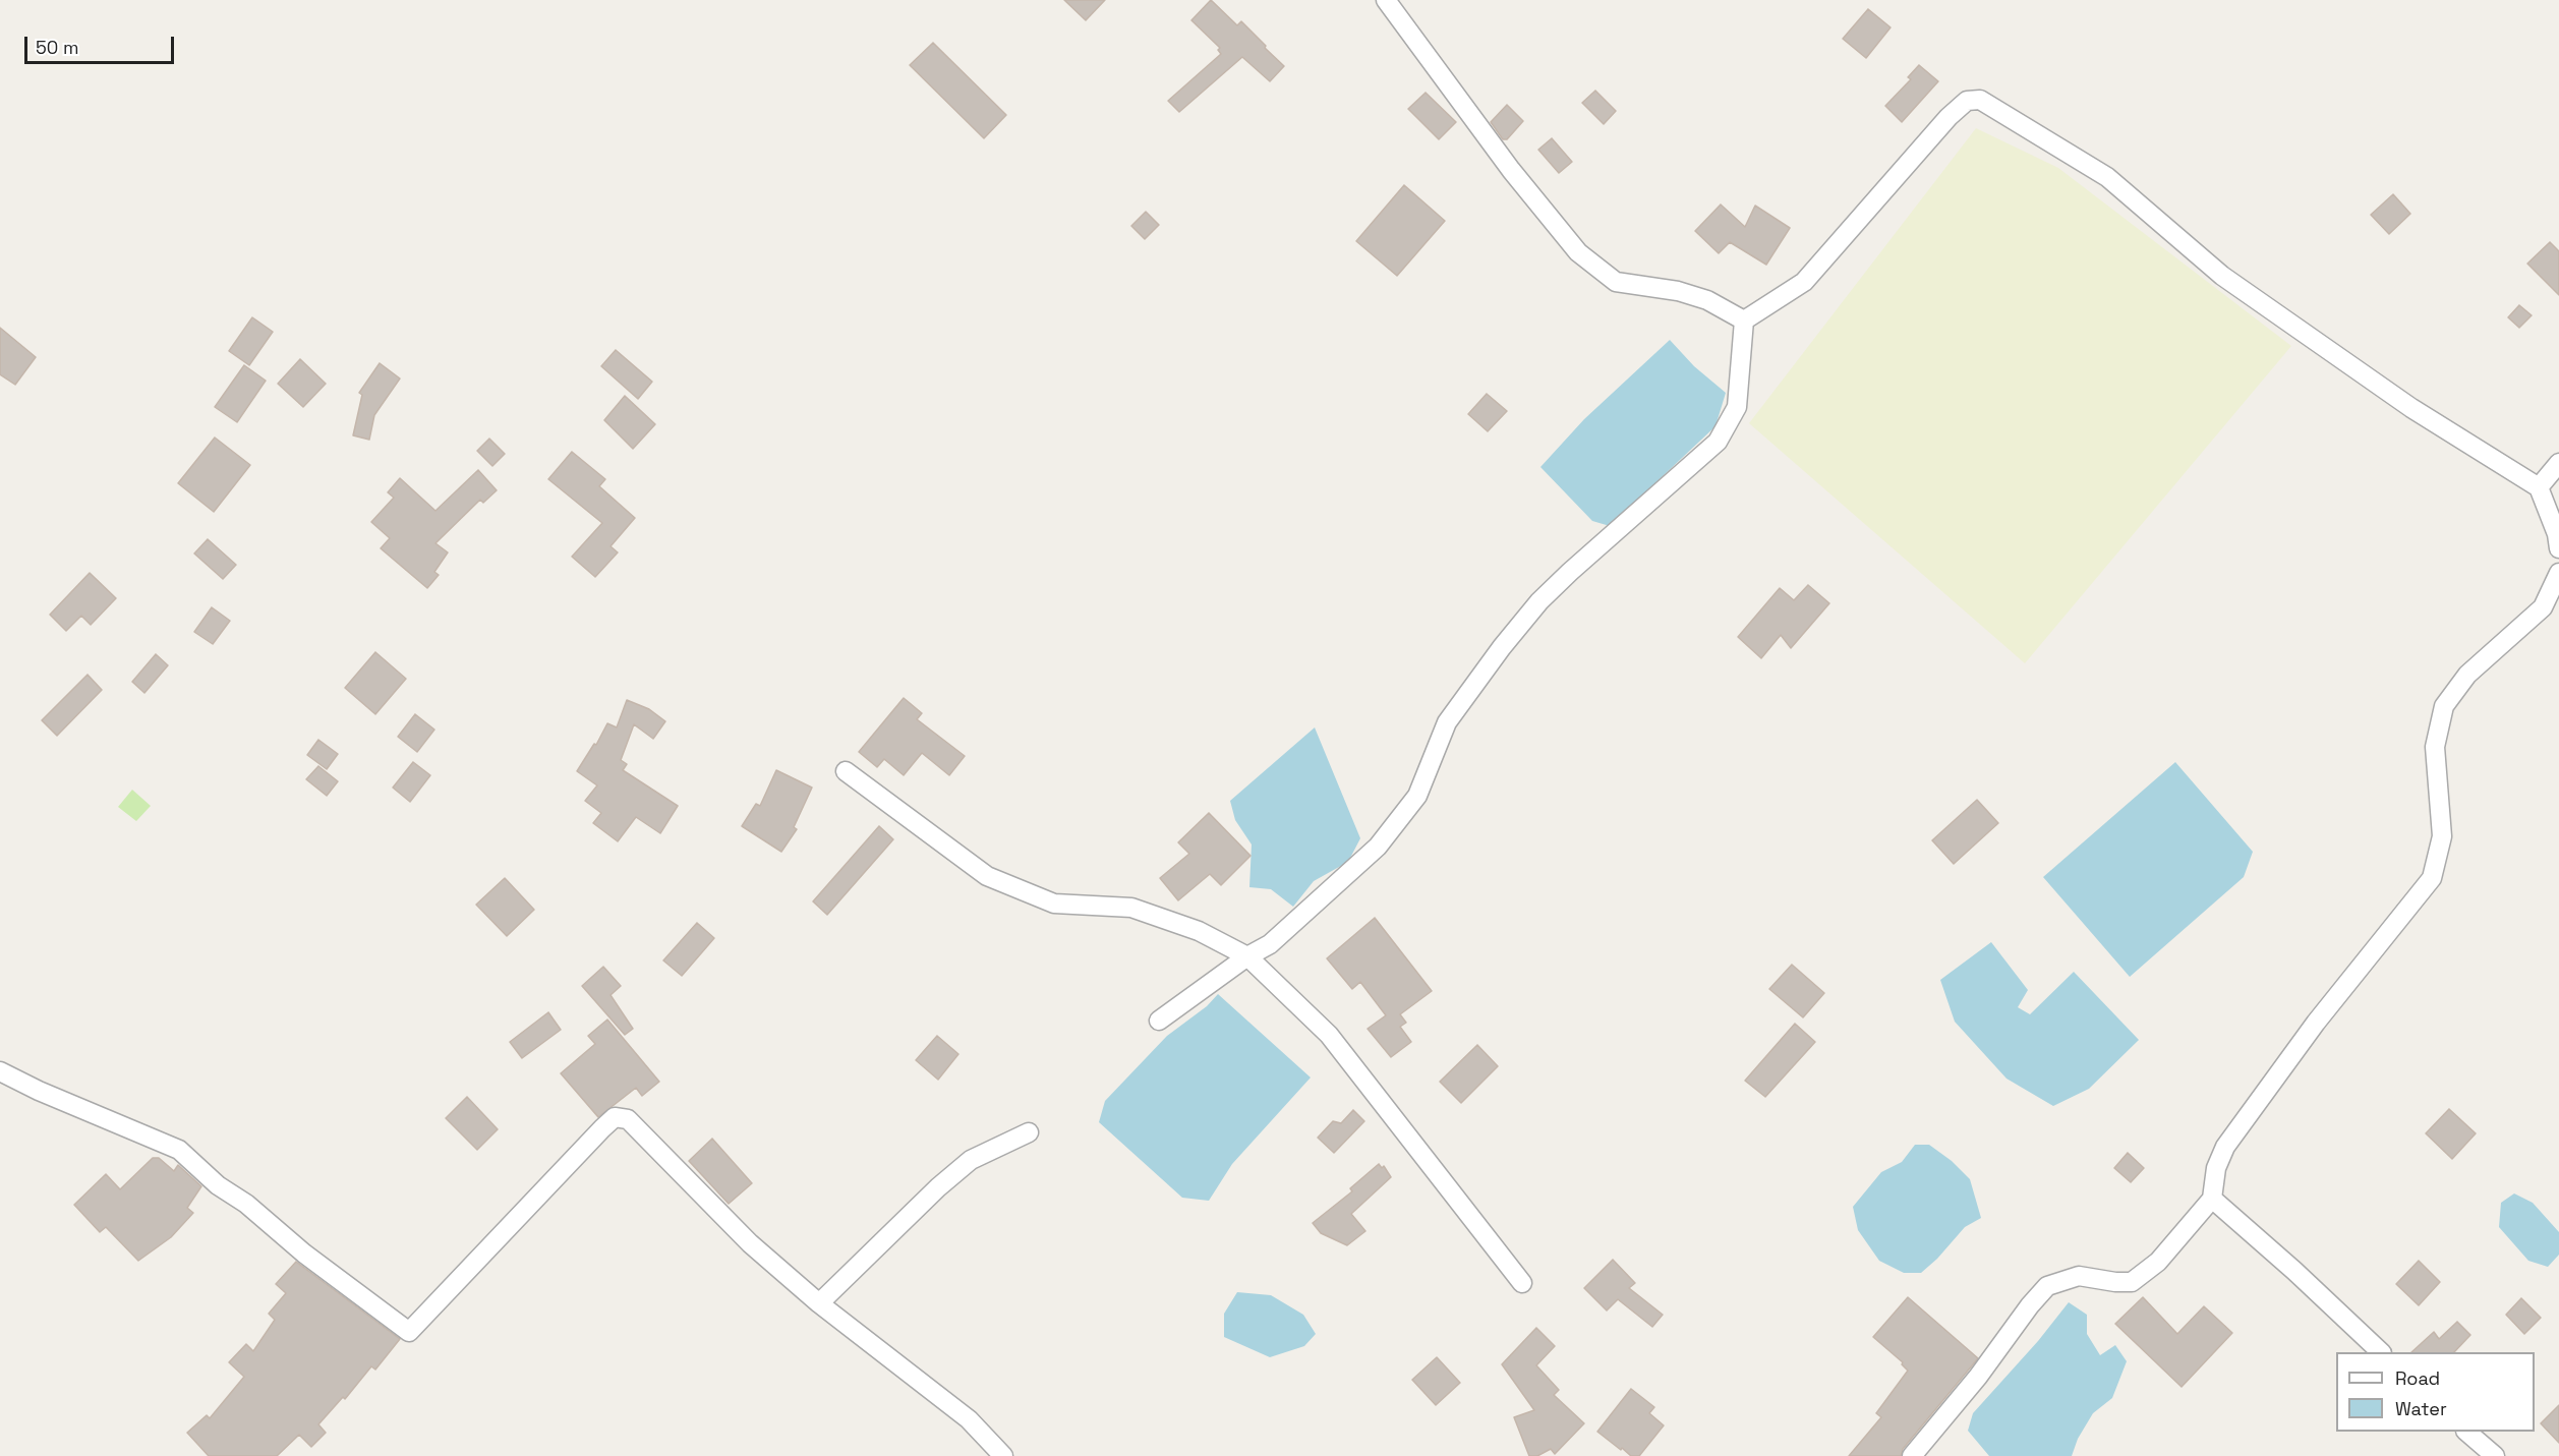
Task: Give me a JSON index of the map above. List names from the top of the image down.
{
  "legend": ["Road", "Water"],
  "scale_bar": "50 m"
}
